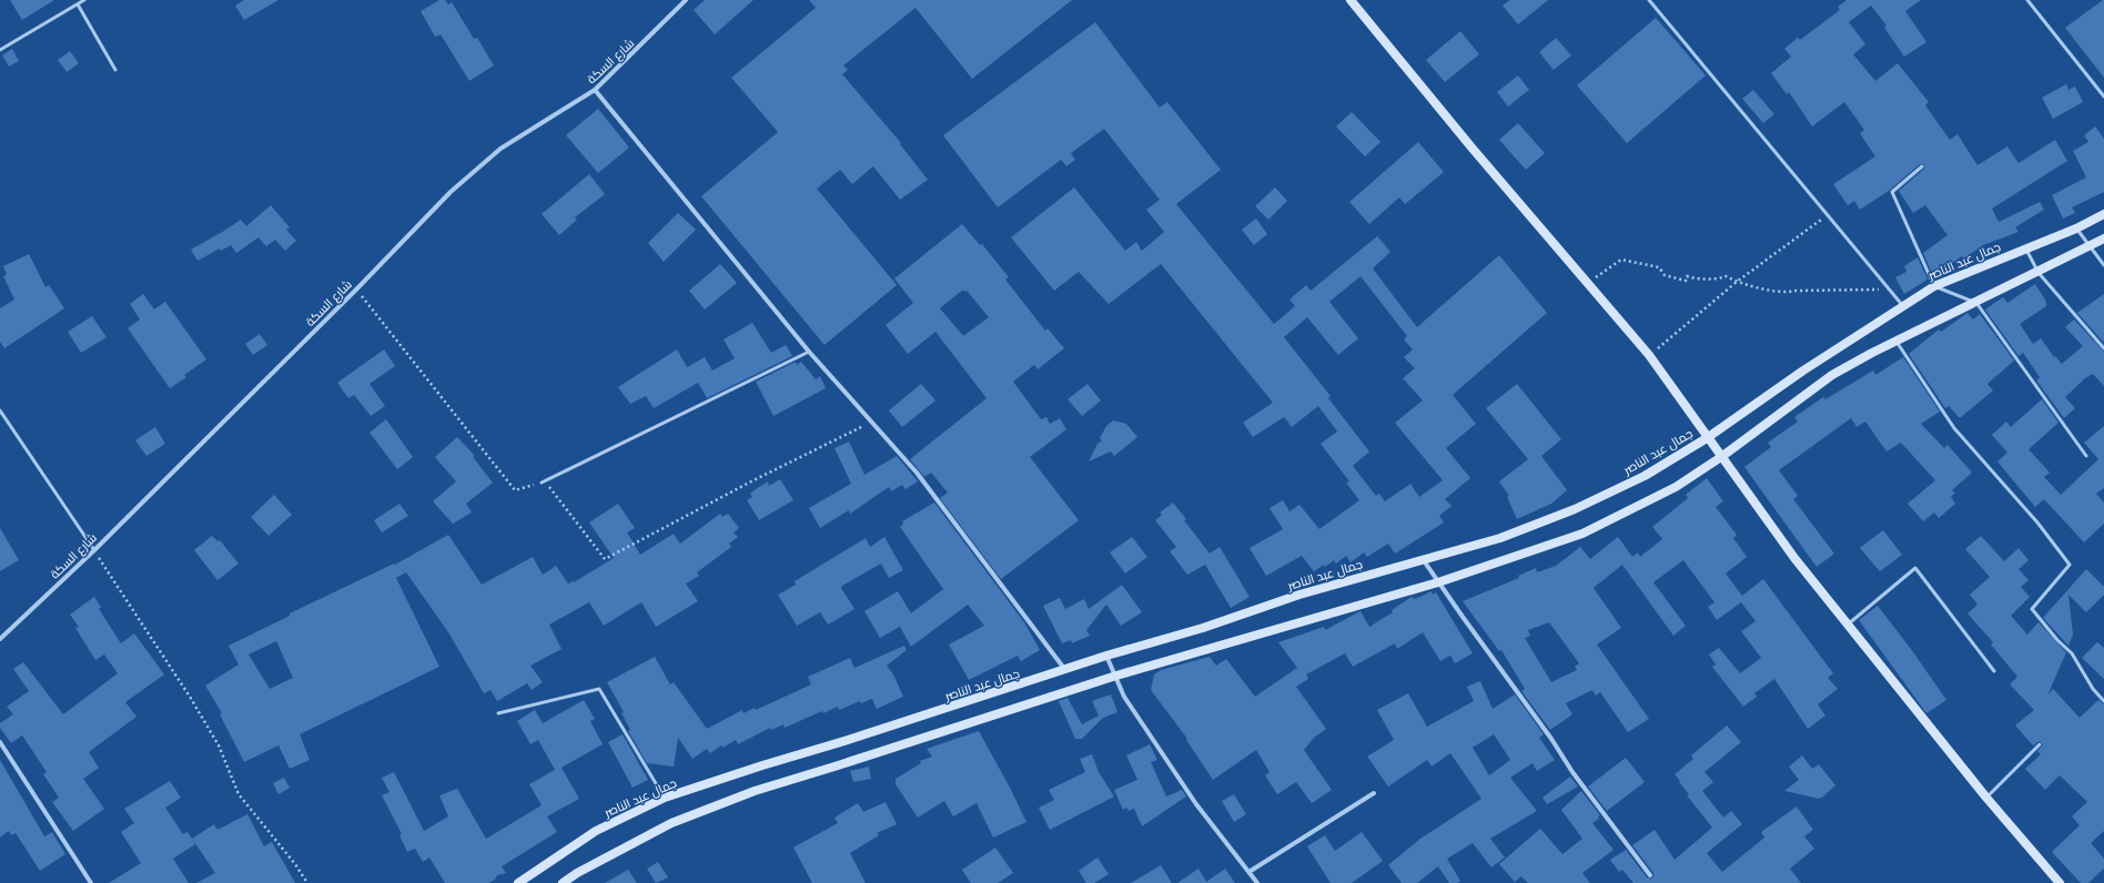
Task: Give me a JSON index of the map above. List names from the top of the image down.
{
  "streets": {
    "main road": ["جمال عبد الناصر"],
    "street": ["شارع السكة"]
  }
}
